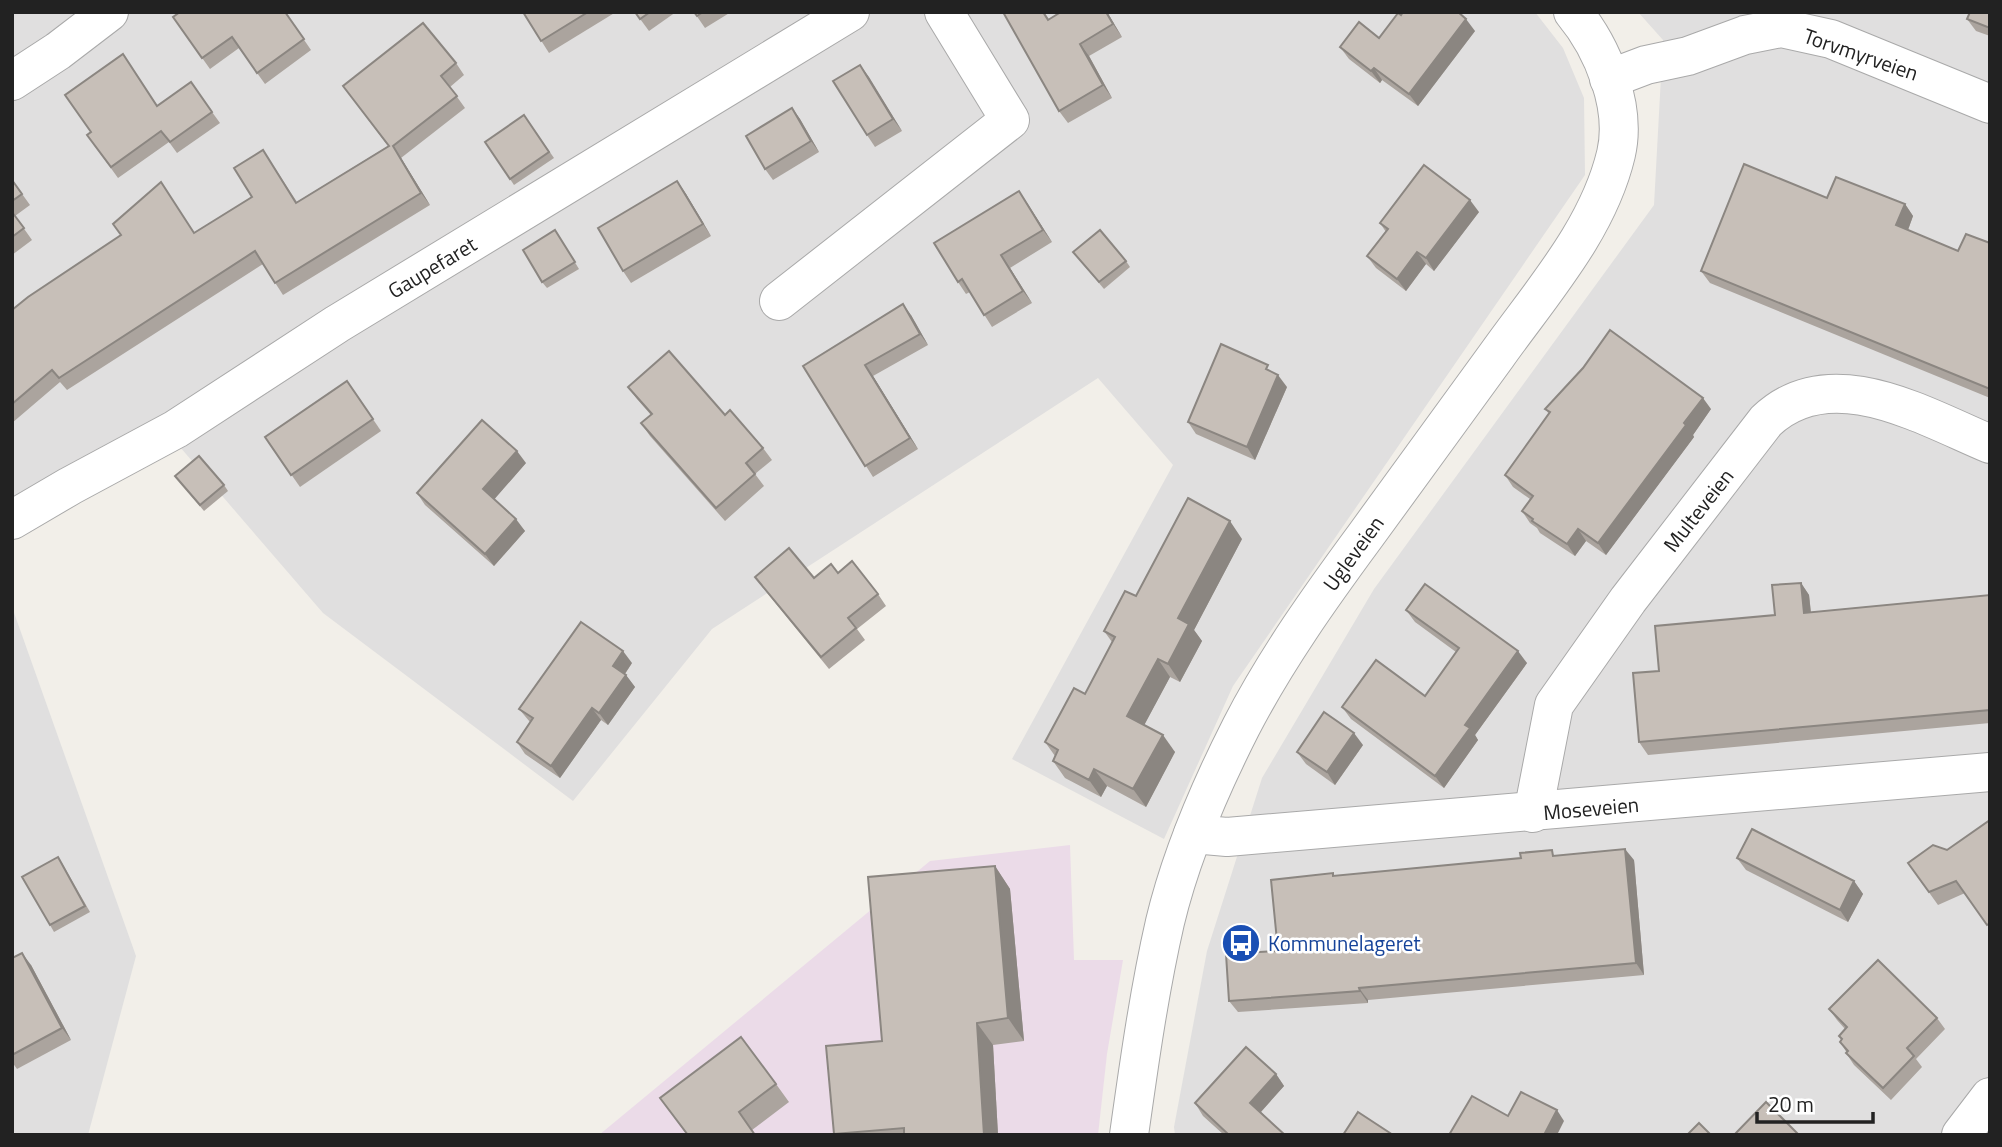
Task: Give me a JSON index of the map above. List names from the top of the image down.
{
  "streets": {
    "street": [
      "Torvmyrveien",
      "Gaupefaret",
      "Multeveien",
      "Ugleveien",
      "Moseveien"
    ]
  },
  "crossings": [
    ["Torvmyrveien", "Ugleveien"],
    ["Multeveien", "Moseveien"],
    ["Ugleveien", "Moseveien"]
  ],
  "places": {
    "bus stop": ["Kommunelageret"]
  },
  "scale_bar": "20 m"
}
